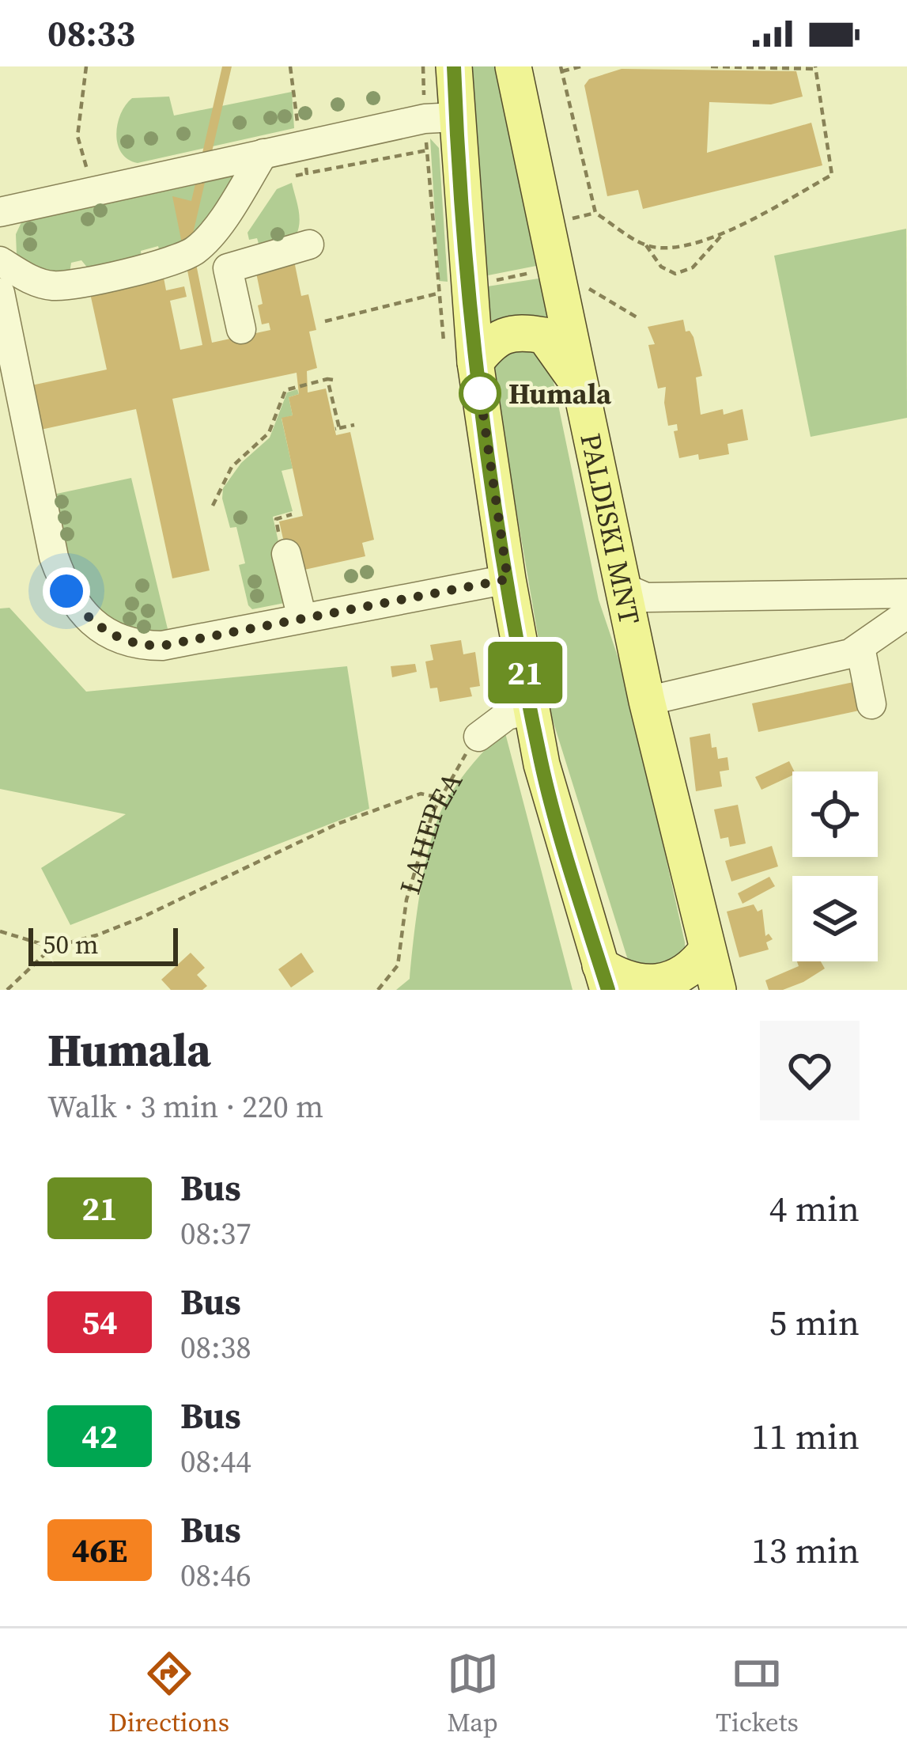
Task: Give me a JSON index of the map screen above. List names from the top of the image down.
{
  "streets": {
    "main road": ["PALDISKI MNT"],
    "street": ["LAHEPEA"]
  },
  "places": ["Humala"],
  "lines": ["bus line 21"],
  "scale_bar": "50 m",
  "page": {
    "status": "08:33",
    "on_map": "21",
    "scale": "50 m",
    "heading": ["Humala", "Walk · 3 min · 220 m"],
    "list": [
      {
        "mark": "21",
        "name": "Bus",
        "note": "08:37",
        "value": "4 min"
      },
      {
        "mark": "54",
        "name": "Bus",
        "note": "08:38",
        "value": "5 min"
      },
      {
        "mark": "42",
        "name": "Bus",
        "note": "08:44",
        "value": "11 min"
      },
      {
        "mark": "46E",
        "name": "Bus",
        "note": "08:46",
        "value": "13 min"
      }
    ],
    "tabs": ["Directions", "Map", "Tickets"]
  }
}
